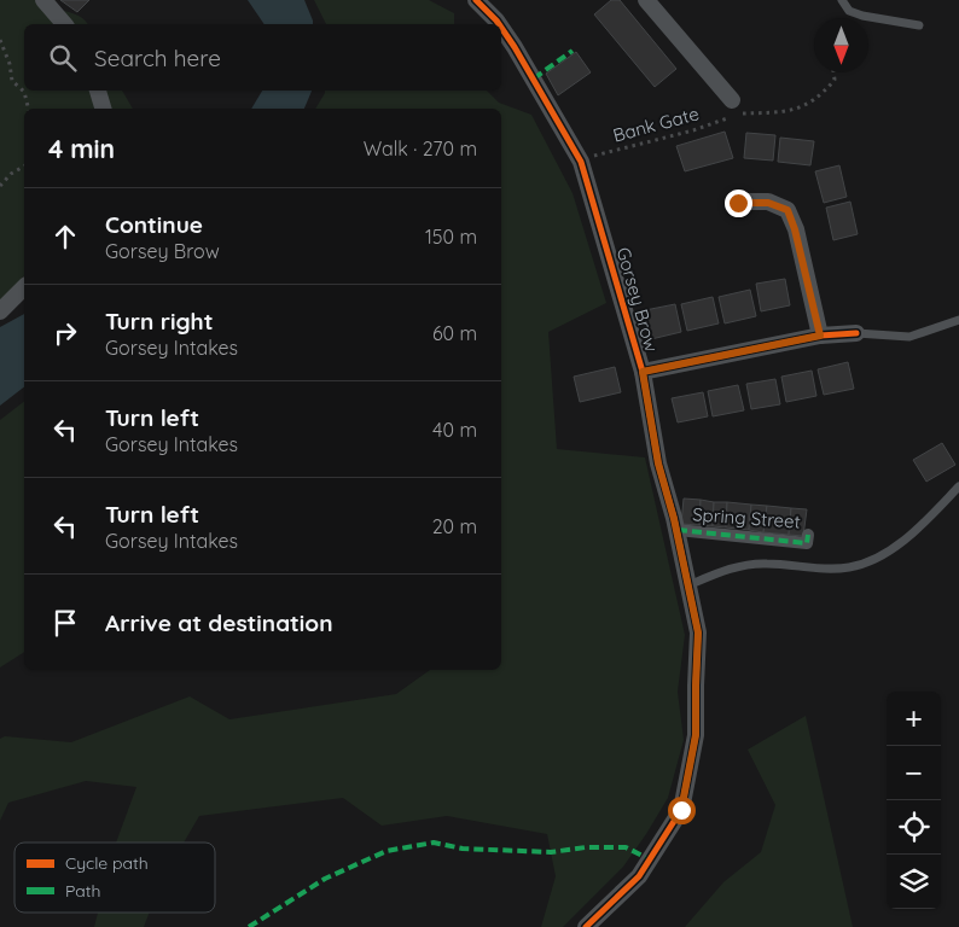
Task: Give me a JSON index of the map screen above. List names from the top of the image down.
{
  "streets": {
    "street": ["Gorsey Brow", "Spring Street"],
    "path": ["Bank Gate"]
  },
  "crossings": [
    ["Bank Gate", "Gorsey Brow"],
    ["Gorsey Brow", "Spring Street"]
  ],
  "legend": ["Cycle path", "Path"],
  "north": "bottom",
  "page": {
    "search": "Search here",
    "heading": ["4 min", "Walk · 270 m"],
    "list": [
      ["Continue", "Gorsey Brow", "150 m"],
      ["Turn right", "Gorsey Intakes", "60 m"],
      ["Turn left", "Gorsey Intakes", "40 m"],
      ["Turn left", "Gorsey Intakes", "20 m"],
      "Arrive at destination"
    ],
    "map_buttons": ["+", "−"]
  }
}
